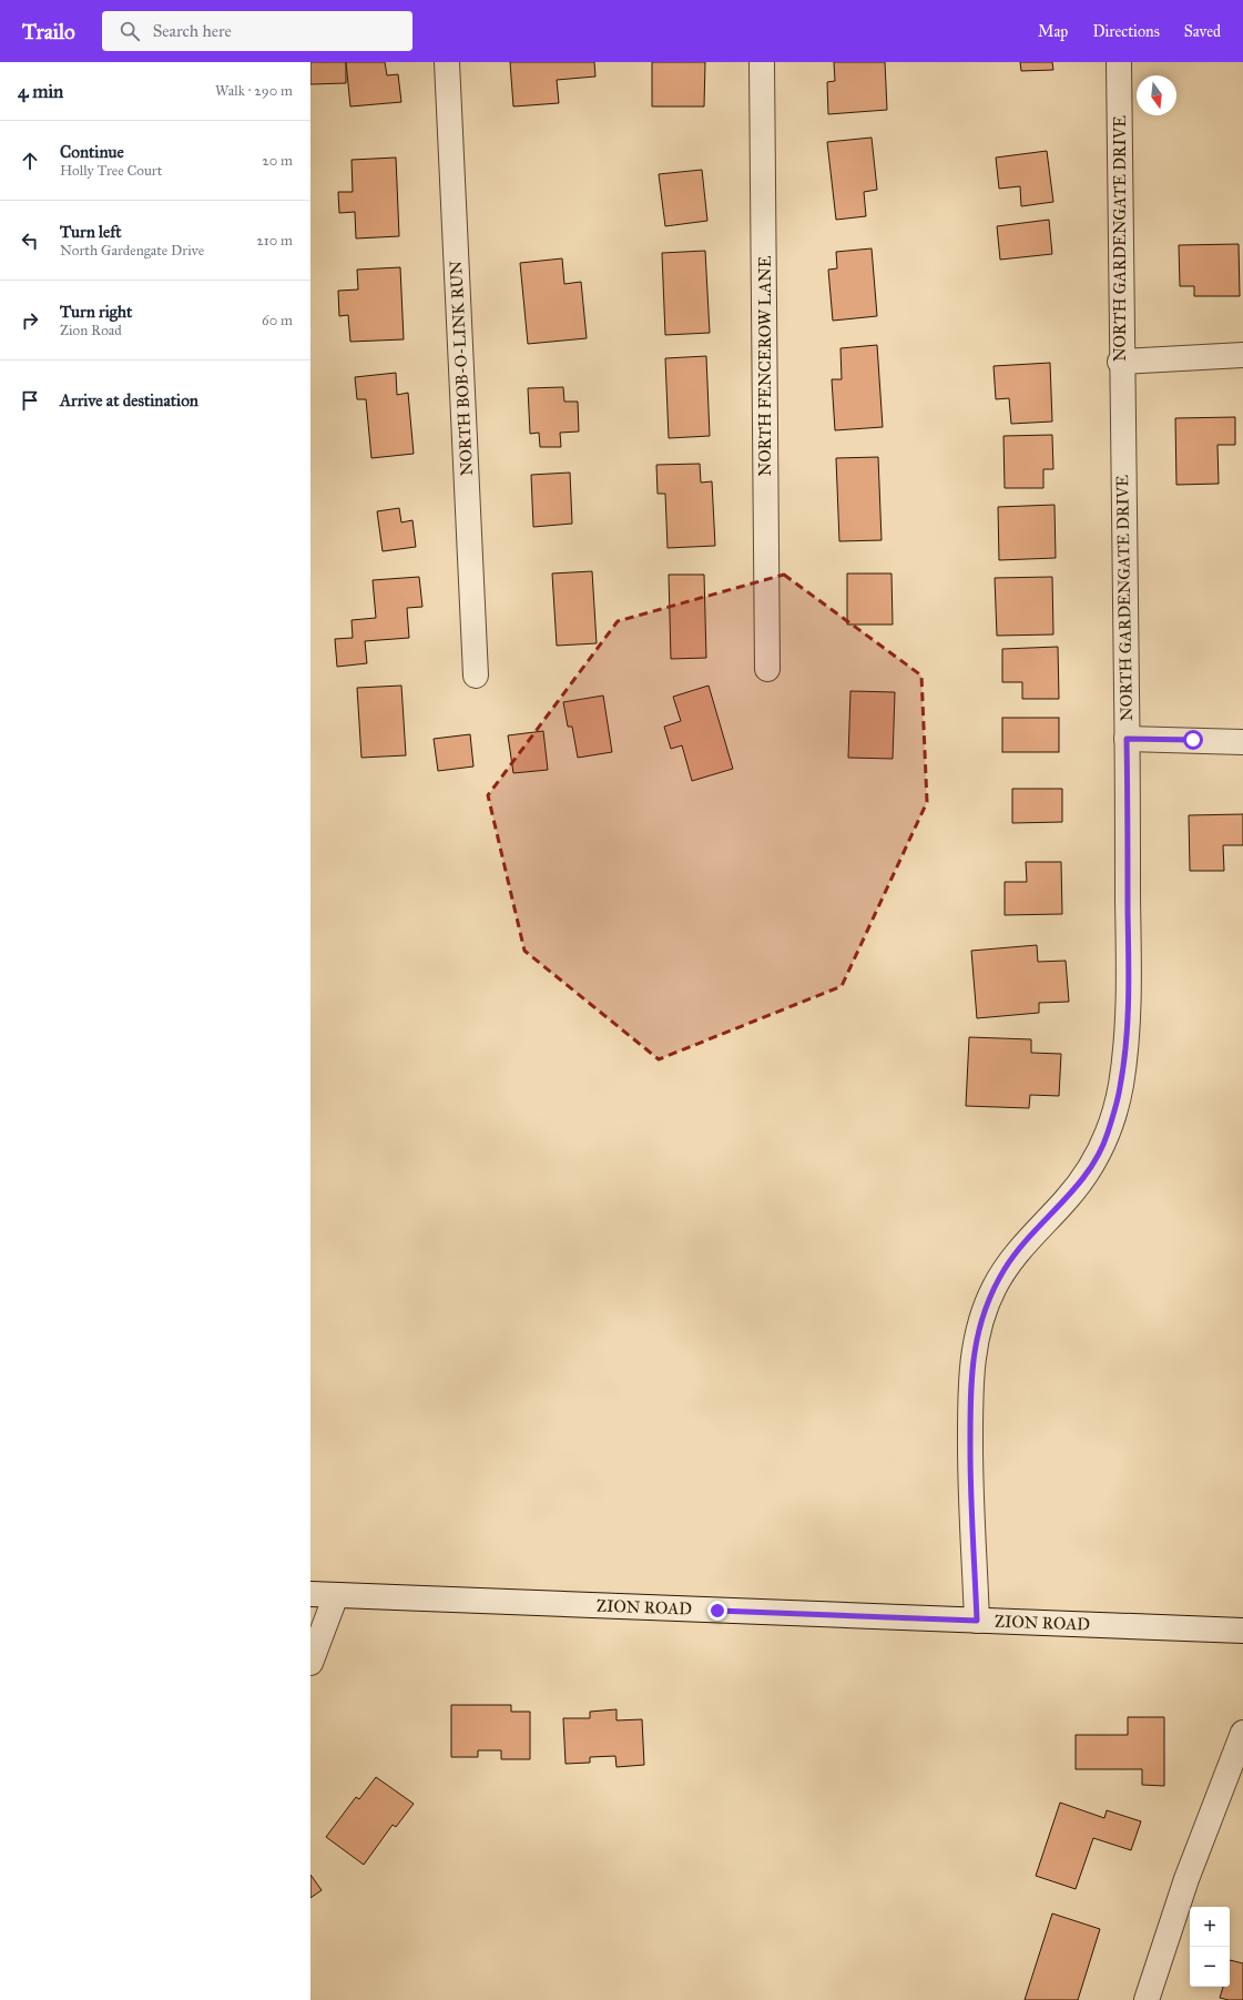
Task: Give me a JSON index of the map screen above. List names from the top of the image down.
{
  "streets": {
    "street": [
      "NORTH GARDENGATE DRIVE",
      "NORTH FENCEROW LANE",
      "NORTH BOB-O-LINK RUN",
      "ZION ROAD"
    ]
  },
  "crossings": [
    ["NORTH GARDENGATE DRIVE", "ZION ROAD"]
  ],
  "north": "bottom",
  "page": {
    "header": "Trailo",
    "search": "Search here",
    "nav": ["Map", "Directions", "Saved"],
    "heading": ["4 min", "Walk · 290 m"],
    "list": [
      ["Continue", "Holly Tree Court", "20 m"],
      ["Turn left", "North Gardengate Drive", "210 m"],
      ["Turn right", "Zion Road", "60 m"],
      "Arrive at destination"
    ],
    "map_buttons": ["+", "−"]
  }
}
